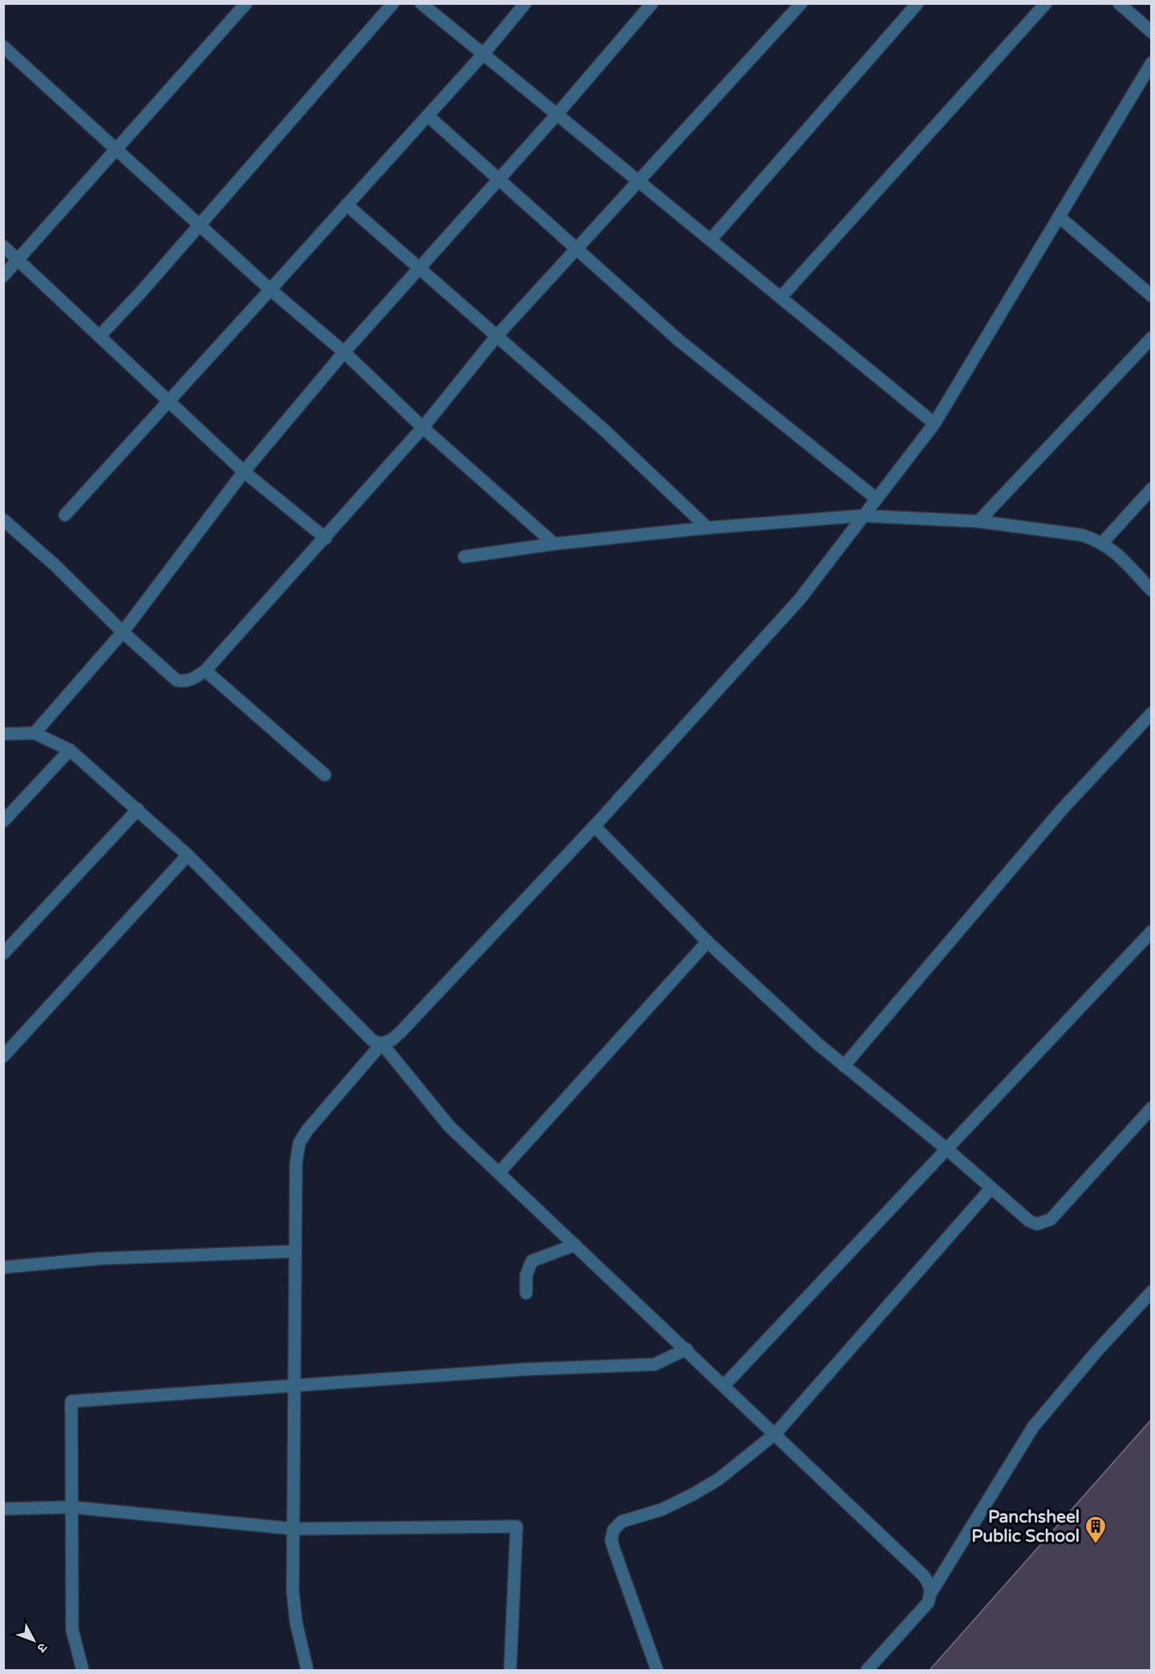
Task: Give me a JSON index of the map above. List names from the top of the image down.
{
  "places": {
    "building": ["Panchsheel Public School"]
  },
  "north": "bottom right"
}
